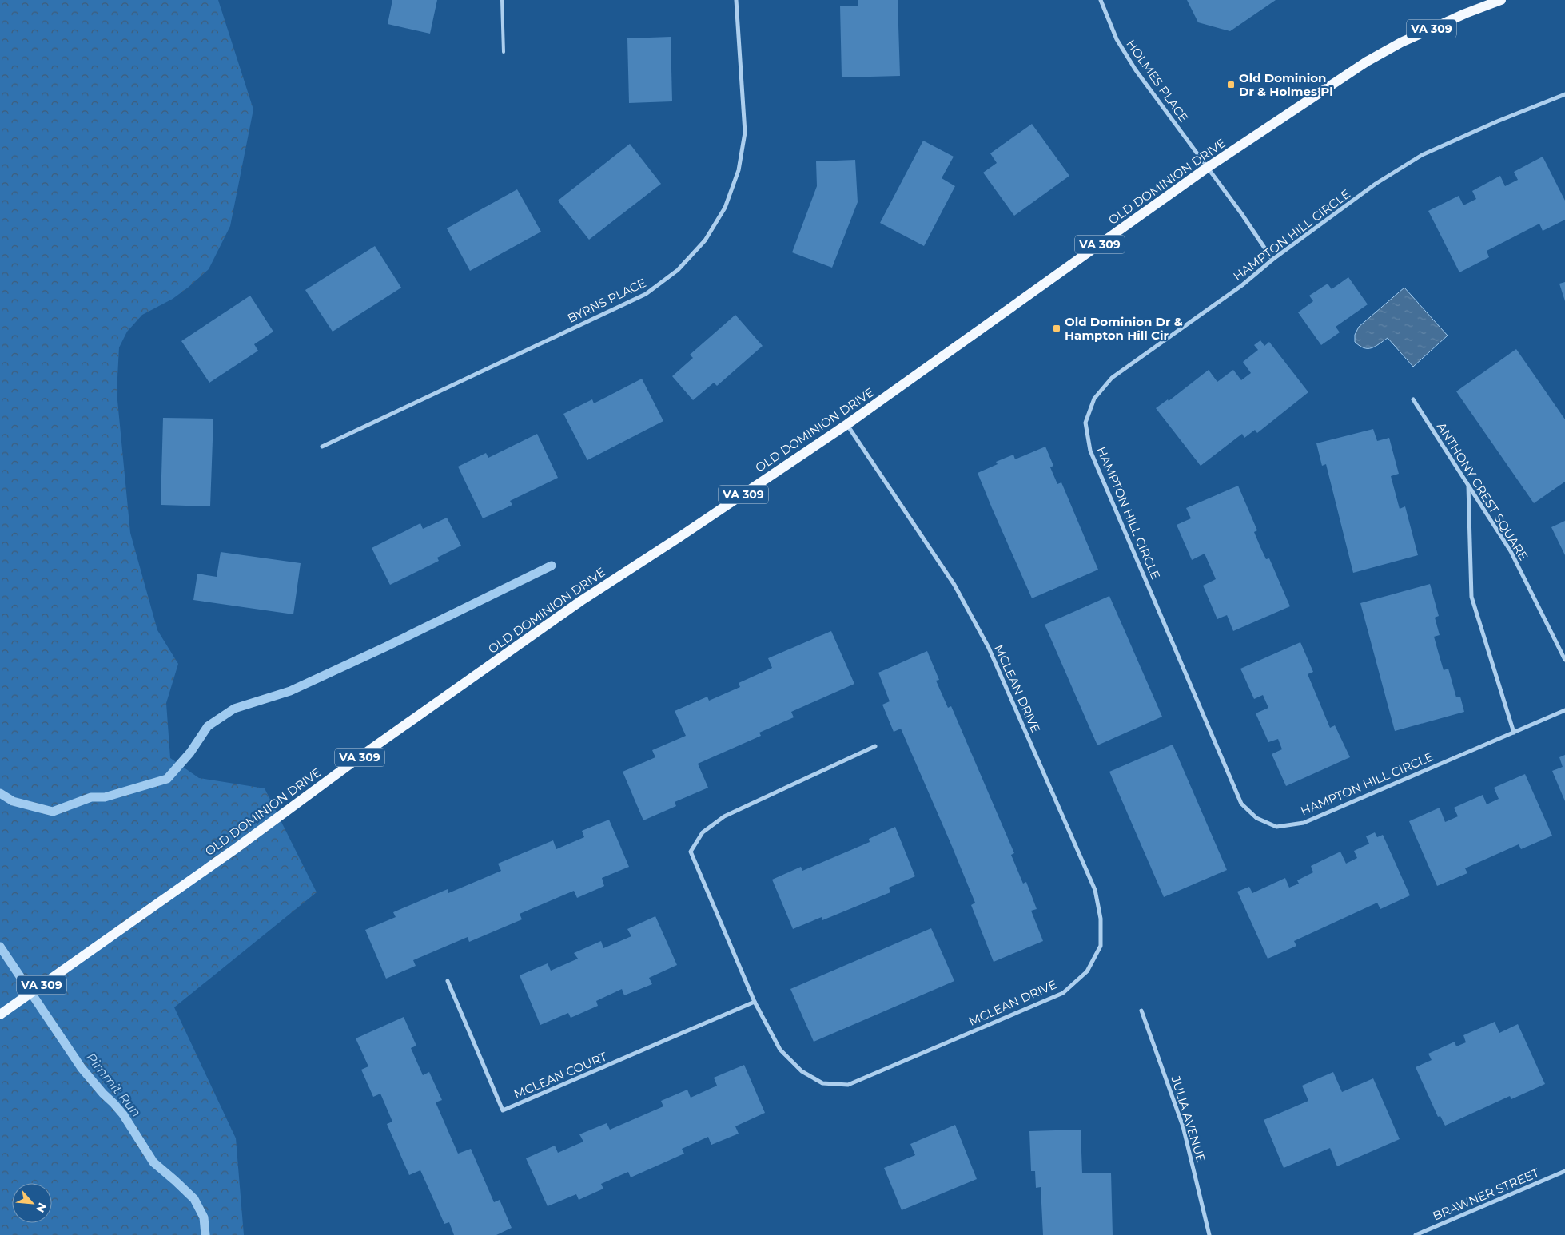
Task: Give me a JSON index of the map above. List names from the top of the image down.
{
  "streets": {
    "main road": ["VA 309", "OLD DOMINION DRIVE"],
    "street": [
      "HOLMES PLACE",
      "HAMPTON HILL CIRCLE",
      "BYRNS PLACE",
      "ANTHONY CREST SQUARE",
      "MCLEAN DRIVE",
      "MCLEAN COURT",
      "JULIA AVENUE",
      "BRAWNER STREET"
    ]
  },
  "crossings": [
    ["HOLMES PLACE", "OLD DOMINION DRIVE"],
    ["HOLMES PLACE", "HAMPTON HILL CIRCLE"],
    ["OLD DOMINION DRIVE", "MCLEAN DRIVE"],
    ["MCLEAN DRIVE", "MCLEAN COURT"]
  ],
  "water": ["Pimmit Run"],
  "places": {
    "transit": ["Old Dominion Dr & Holmes Pl", "Old Dominion Dr & Hampton Hill Cir"]
  },
  "north": "bottom right"
}
